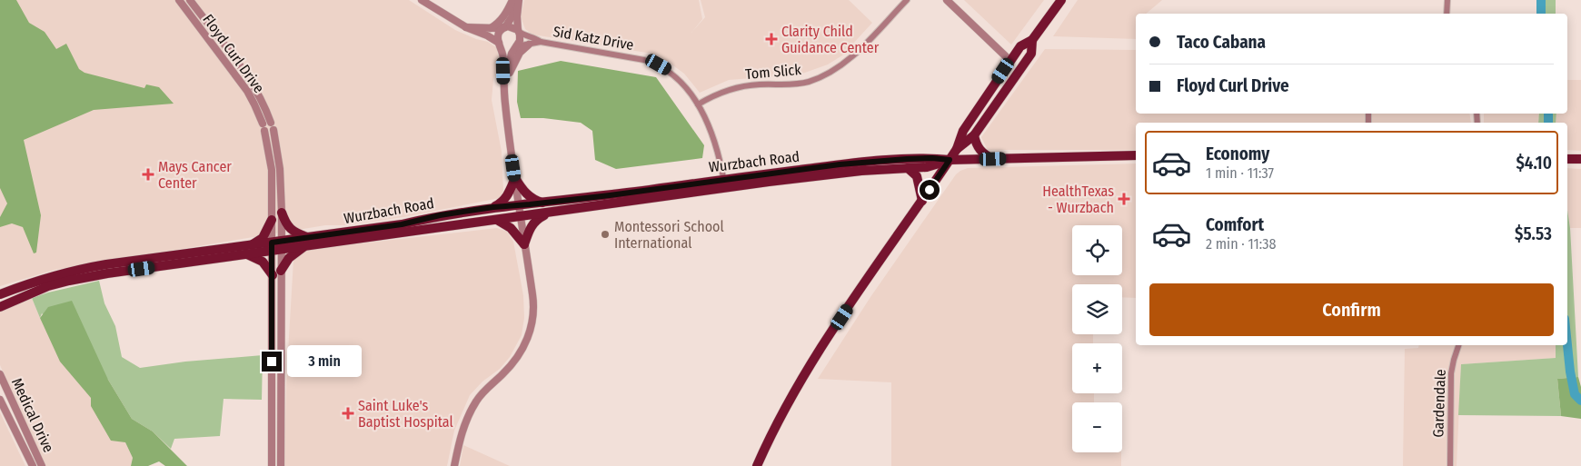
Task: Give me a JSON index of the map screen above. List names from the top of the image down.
{
  "streets": {
    "main road": ["Wurzbach Road"],
    "street": [
      "Sid Katz Drive",
      "Floyd Curl Drive",
      "Tom Slick",
      "Gardendale",
      "Medical Drive"
    ]
  },
  "crossings": [
    ["Sid Katz Drive", "Tom Slick"],
    ["Sid Katz Drive", "Wurzbach Road"],
    ["Floyd Curl Drive", "Wurzbach Road"]
  ],
  "places": {
    "health": [
      "Clarity Child Guidance Center",
      "Mays Cancer Center",
      "HealthTexas - Wurzbach",
      "Saint Luke's Baptist Hospital"
    ],
    "other": ["Montessori School International"]
  },
  "page": {
    "banner": ["Taco Cabana", "Floyd Curl Drive"],
    "list": [
      {
        "name": "Economy",
        "note": "1 min · 11:37",
        "value": "$4.10"
      },
      {
        "name": "Comfort",
        "note": "2 min · 11:38",
        "value": "$5.53"
      }
    ],
    "map_buttons": ["+", "−"],
    "buttons": "Confirm",
    "bubble": "3 min"
  }
}
